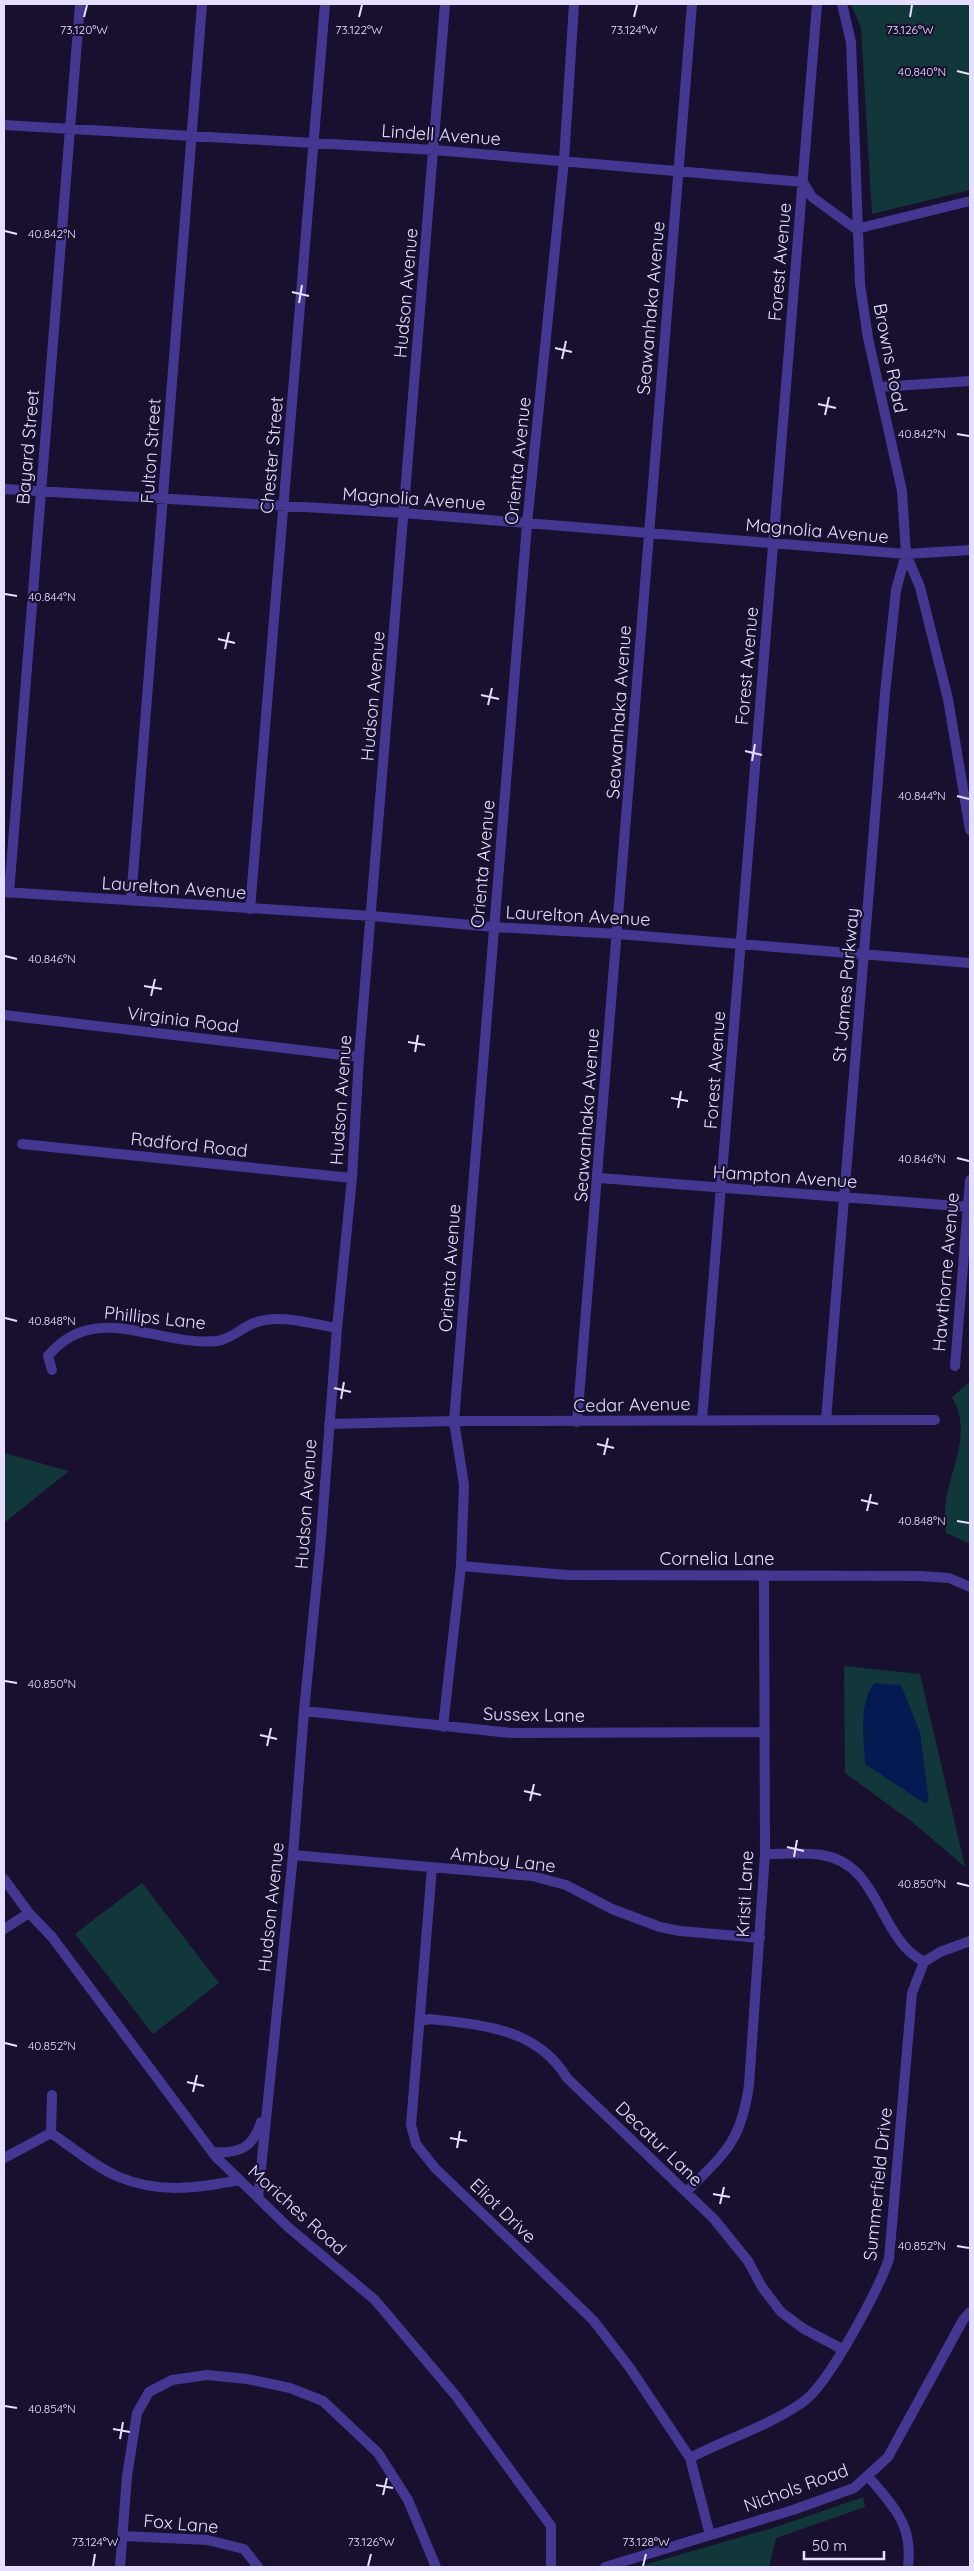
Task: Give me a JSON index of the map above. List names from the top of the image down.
{
  "streets": {
    "street": [
      "Lindell Avenue",
      "Forest Avenue",
      "Hudson Avenue",
      "Seawanhaka Avenue",
      "Browns Road",
      "Bayard Street",
      "Fulton Street",
      "Chester Street",
      "Orienta Avenue",
      "Magnolia Avenue",
      "Laurelton Avenue",
      "St James Parkway",
      "Virginia Road",
      "Radford Road",
      "Hampton Avenue",
      "Hawthorne Avenue",
      "Phillips Lane",
      "Cedar Avenue",
      "Cornelia Lane",
      "Sussex Lane",
      "Amboy Lane",
      "Kristi Lane",
      "Decatur Lane",
      "Summerfield Drive",
      "Moriches Road",
      "Eliot Drive",
      "Nichols Road",
      "Fox Lane"
    ]
  },
  "crossings": [
    ["Lindell Avenue", "Forest Avenue"],
    ["Lindell Avenue", "Hudson Avenue"],
    ["Lindell Avenue", "Seawanhaka Avenue"],
    ["Lindell Avenue", "Bayard Street"],
    ["Lindell Avenue", "Fulton Street"],
    ["Lindell Avenue", "Chester Street"],
    ["Lindell Avenue", "Orienta Avenue"],
    ["Forest Avenue", "Magnolia Avenue"],
    ["Forest Avenue", "Laurelton Avenue"],
    ["Forest Avenue", "Hampton Avenue"],
    ["Forest Avenue", "Cedar Avenue"],
    ["Hudson Avenue", "Magnolia Avenue"],
    ["Hudson Avenue", "Laurelton Avenue"],
    ["Hudson Avenue", "Virginia Road"],
    ["Hudson Avenue", "Radford Road"],
    ["Hudson Avenue", "Phillips Lane"],
    ["Hudson Avenue", "Cedar Avenue"],
    ["Hudson Avenue", "Sussex Lane"],
    ["Hudson Avenue", "Amboy Lane"],
    ["Hudson Avenue", "Moriches Road"],
    ["Seawanhaka Avenue", "Magnolia Avenue"],
    ["Seawanhaka Avenue", "Laurelton Avenue"],
    ["Seawanhaka Avenue", "Hampton Avenue"],
    ["Seawanhaka Avenue", "Cedar Avenue"],
    ["Browns Road", "Magnolia Avenue"],
    ["Browns Road", "St James Parkway"],
    ["Bayard Street", "Magnolia Avenue"],
    ["Bayard Street", "Laurelton Avenue"],
    ["Fulton Street", "Magnolia Avenue"],
    ["Fulton Street", "Laurelton Avenue"],
    ["Chester Street", "Magnolia Avenue"],
    ["Chester Street", "Laurelton Avenue"],
    ["Orienta Avenue", "Magnolia Avenue"],
    ["Orienta Avenue", "Laurelton Avenue"],
    ["Orienta Avenue", "Cedar Avenue"],
    ["Orienta Avenue", "Cornelia Lane"],
    ["Orienta Avenue", "Sussex Lane"],
    ["Magnolia Avenue", "St James Parkway"],
    ["Laurelton Avenue", "St James Parkway"],
    ["St James Parkway", "Hampton Avenue"],
    ["St James Parkway", "Cedar Avenue"],
    ["Hampton Avenue", "Hawthorne Avenue"],
    ["Cornelia Lane", "Kristi Lane"],
    ["Sussex Lane", "Kristi Lane"],
    ["Amboy Lane", "Kristi Lane"],
    ["Amboy Lane", "Eliot Drive"],
    ["Kristi Lane", "Decatur Lane"],
    ["Decatur Lane", "Summerfield Drive"],
    ["Decatur Lane", "Eliot Drive"],
    ["Summerfield Drive", "Eliot Drive"],
    ["Eliot Drive", "Nichols Road"]
  ],
  "scale_bar": "50 m",
  "coordinates": [
    "73.120°W",
    "73.122°W",
    "73.124°W",
    "73.126°W",
    "40.840°N",
    "40.842°N",
    "40.844°N",
    "40.846°N",
    "40.848°N",
    "40.850°N",
    "40.852°N",
    "40.854°N",
    "73.128°W"
  ]
}
